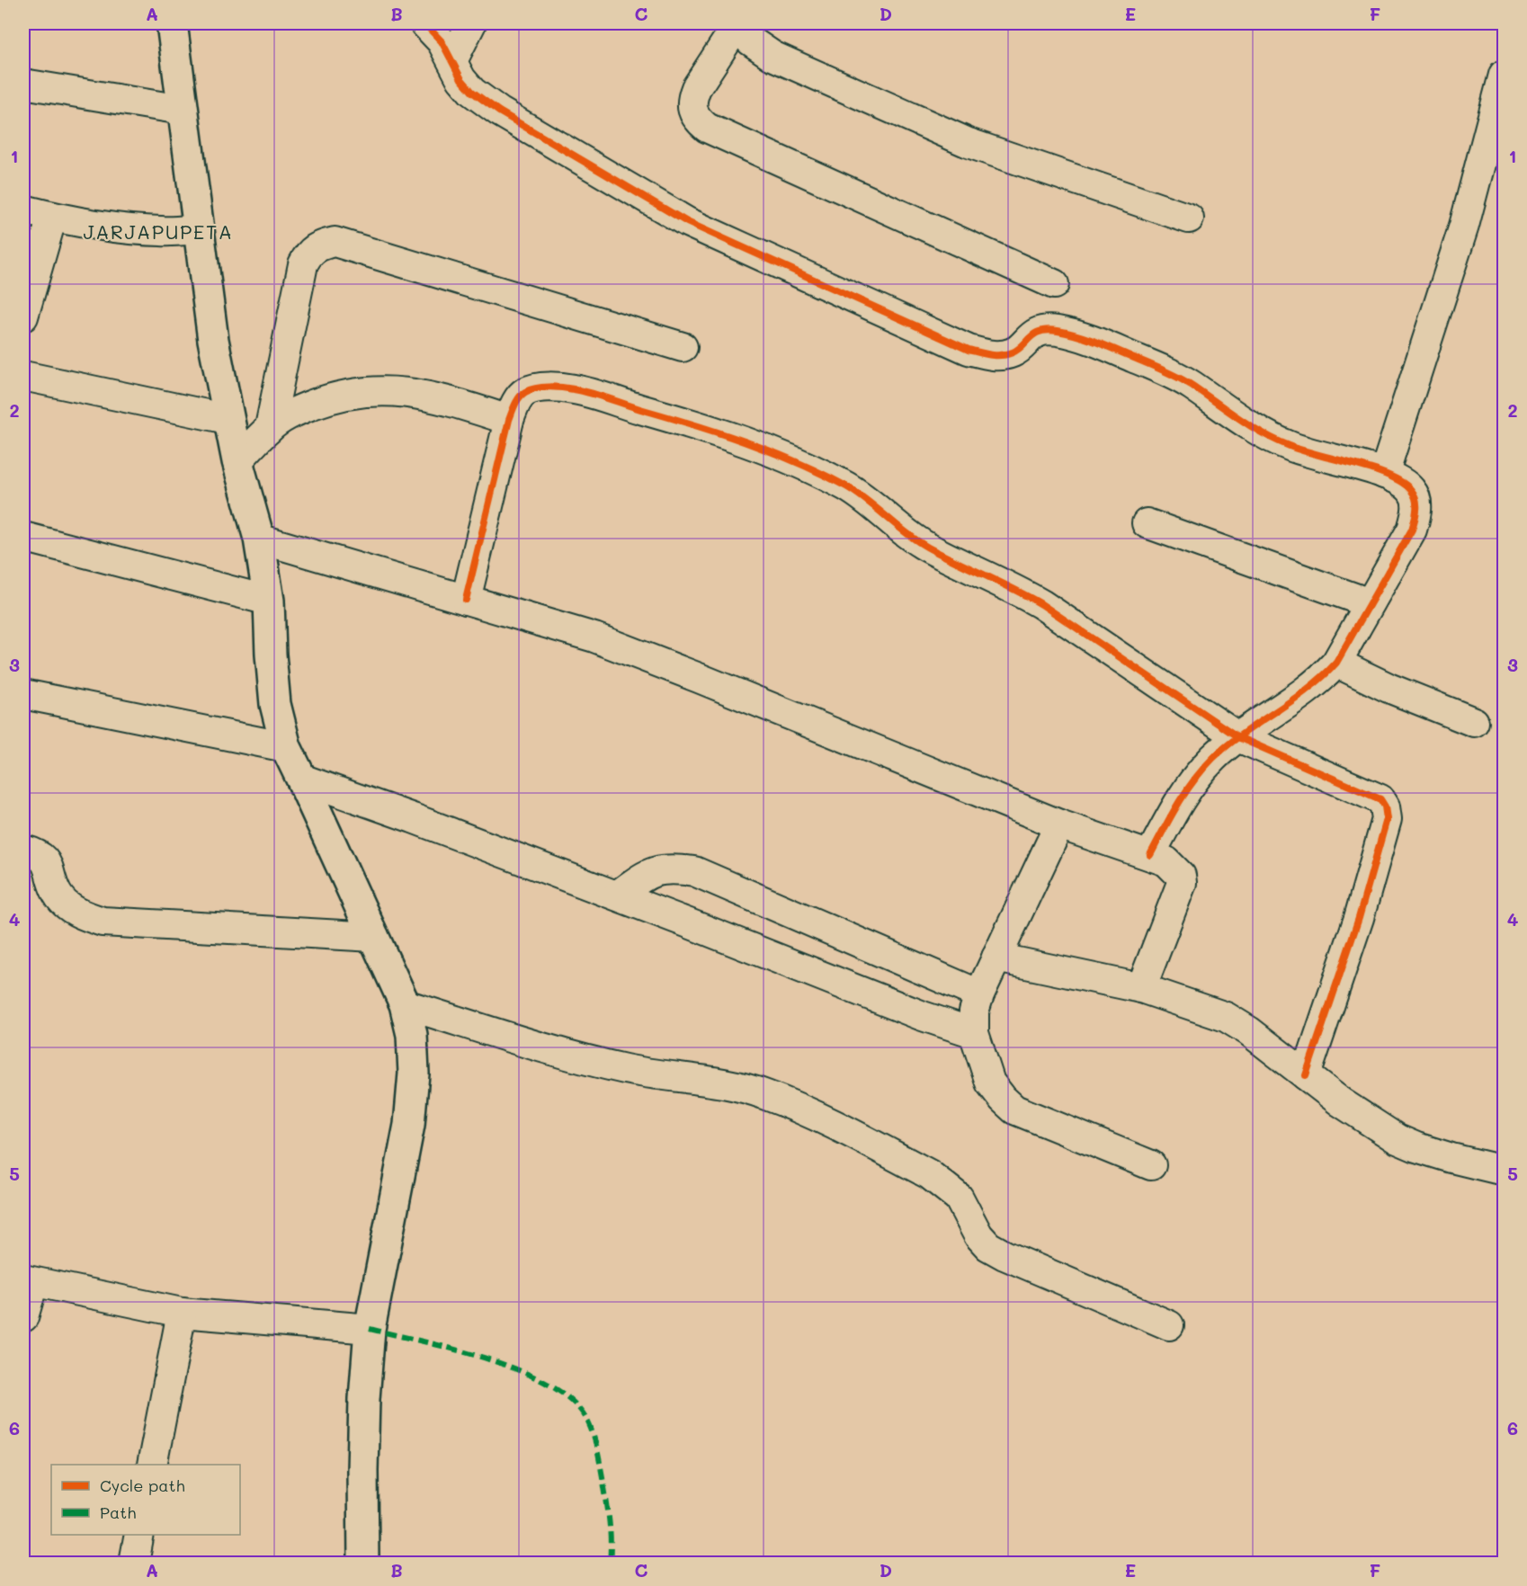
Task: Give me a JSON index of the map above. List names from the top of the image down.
{
  "districts": ["JARJAPUPETA"],
  "legend": ["Cycle path", "Path"],
  "grid": {
    "columns": [
      "A",
      "B",
      "C",
      "D",
      "E",
      "F"
    ],
    "rows": [
      "1",
      "2",
      "3",
      "4",
      "5",
      "6"
    ]
  }
}
